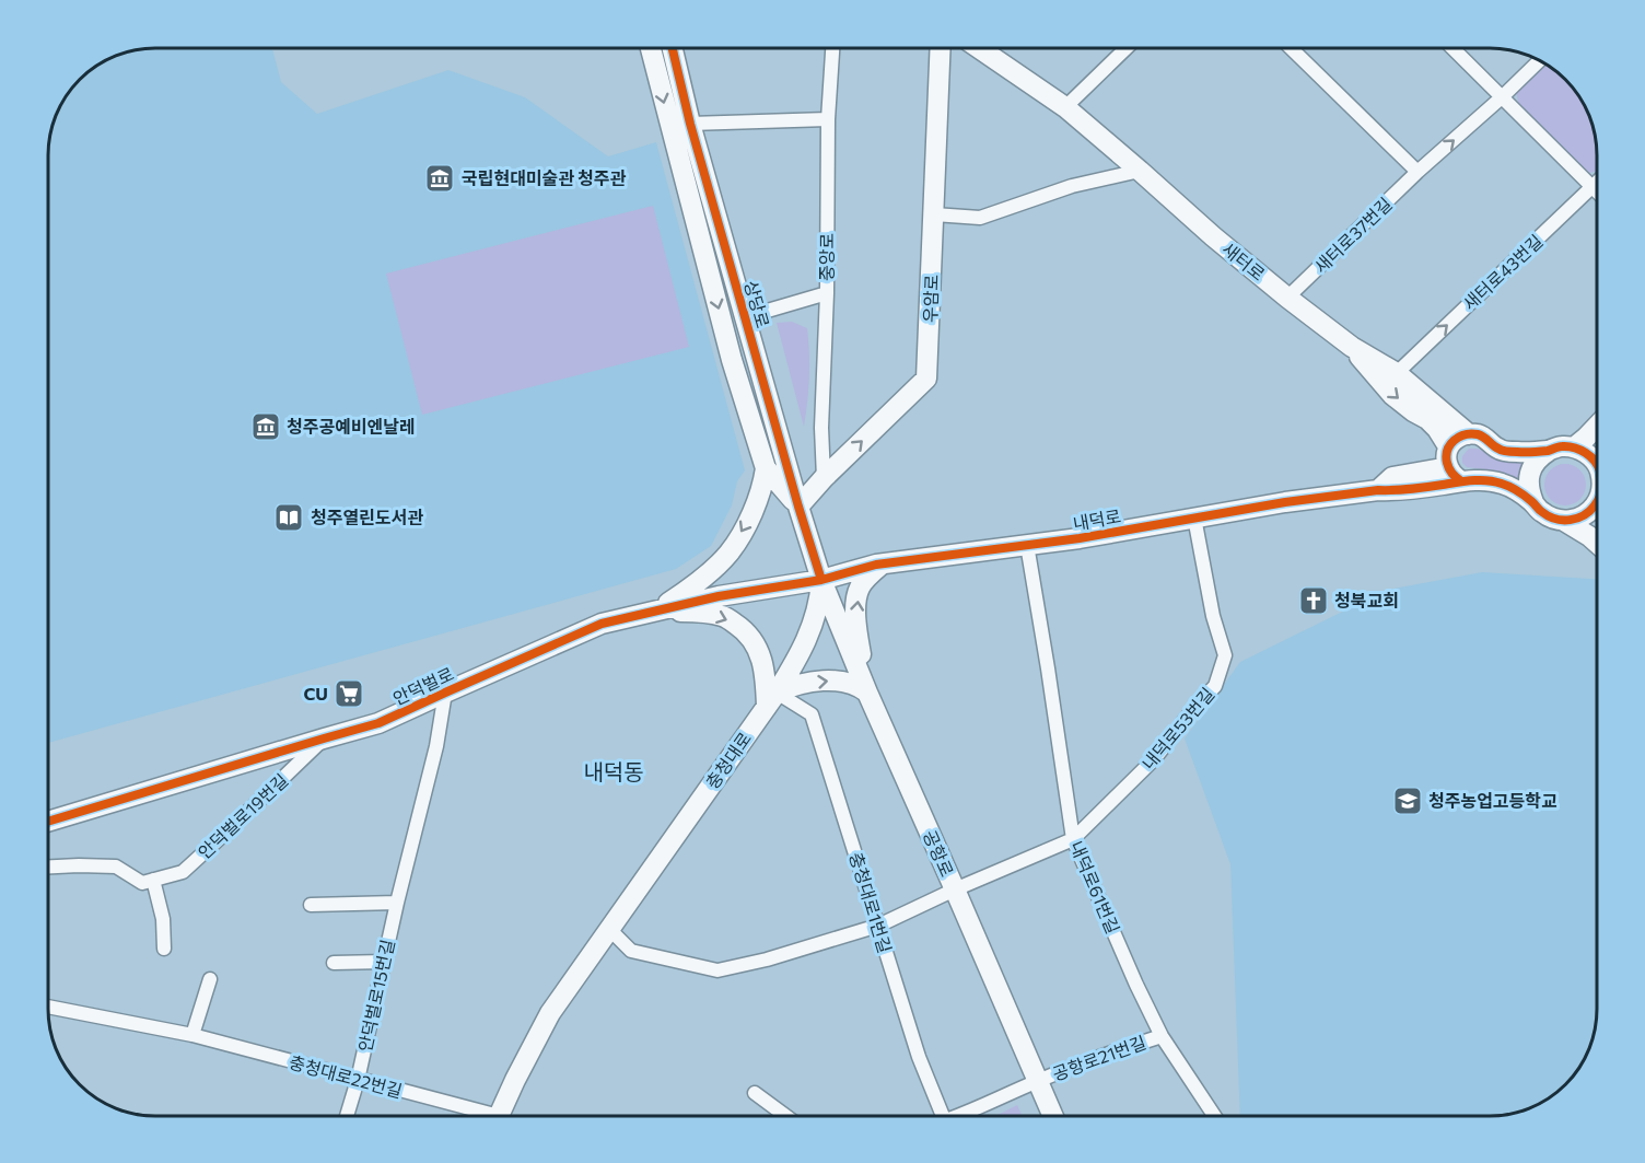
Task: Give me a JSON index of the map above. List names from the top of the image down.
{
  "streets": {
    "street": [
      "새터로37번길",
      "중앙로",
      "새터로",
      "새터로43번길",
      "우암로",
      "상당로",
      "내덕로",
      "안덕벌로",
      "내덕로53번길",
      "충청대로",
      "안덕벌로19번길",
      "공항로",
      "내덕로61번길",
      "충청대로1번길",
      "안덕벌로15번길",
      "공항로21번길",
      "충청대로22번길"
    ]
  },
  "crossings": [
    ["새터로37번길", "새터로"],
    ["중앙로", "우암로"],
    ["우암로", "상당로"],
    ["상당로", "내덕로"],
    ["상당로", "안덕벌로"],
    ["상당로", "충청대로"],
    ["상당로", "공항로"],
    ["내덕로", "안덕벌로"],
    ["내덕로", "내덕로53번길"],
    ["내덕로", "충청대로"],
    ["내덕로", "공항로"],
    ["내덕로", "내덕로61번길"],
    ["안덕벌로", "충청대로"],
    ["안덕벌로", "안덕벌로19번길"],
    ["안덕벌로", "공항로"],
    ["안덕벌로", "안덕벌로15번길"],
    ["내덕로53번길", "내덕로61번길"],
    ["충청대로", "공항로"],
    ["충청대로", "충청대로1번길"],
    ["공항로", "공항로21번길"],
    ["내덕로61번길", "공항로21번길"],
    ["안덕벌로15번길", "충청대로22번길"]
  ],
  "one_way": ["새터로43번길", "우암로"],
  "districts": ["내덕동"],
  "places": {
    "museum": ["국립현대미술관 청주관", "청주공예비엔날레"],
    "library": ["청주열린도서관"],
    "church": ["청북교회"],
    "supermarket": ["CU"],
    "school or university": ["청주농업고등학교"]
  }
}
